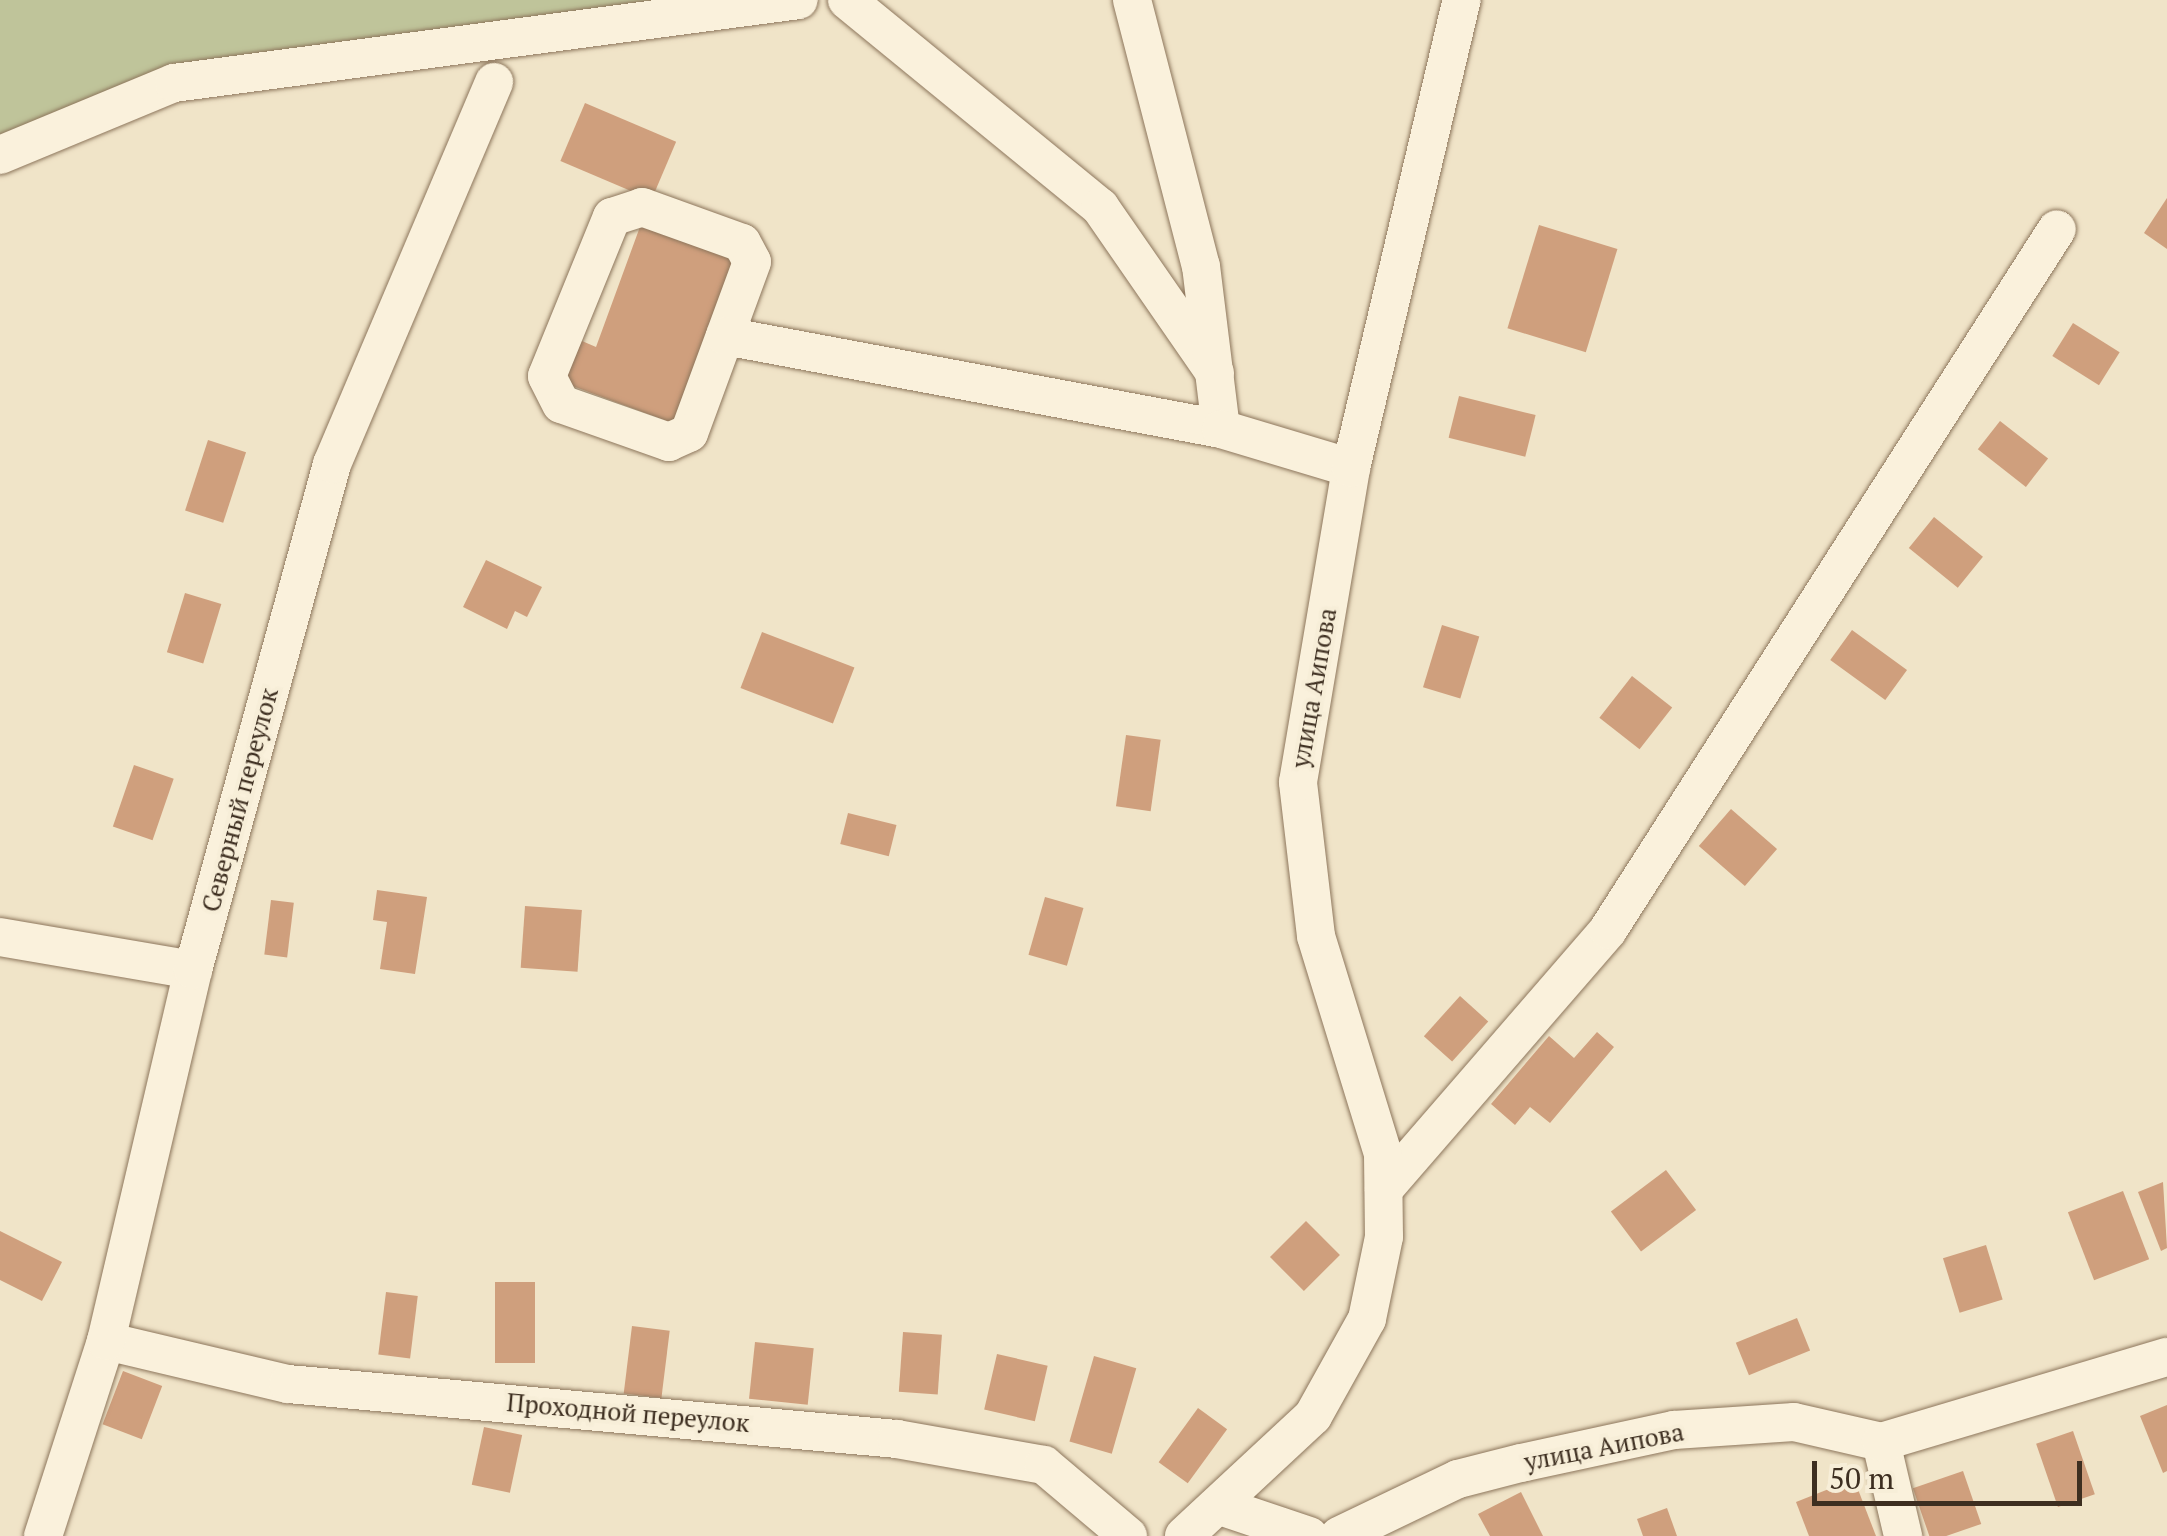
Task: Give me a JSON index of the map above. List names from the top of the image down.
{
  "streets": {
    "street": ["улица Аипова", "Северный переулок", "Проходной переулок"]
  },
  "crossings": [
    ["Северный переулок", "Проходной переулок"]
  ],
  "scale_bar": "50 m"
}
